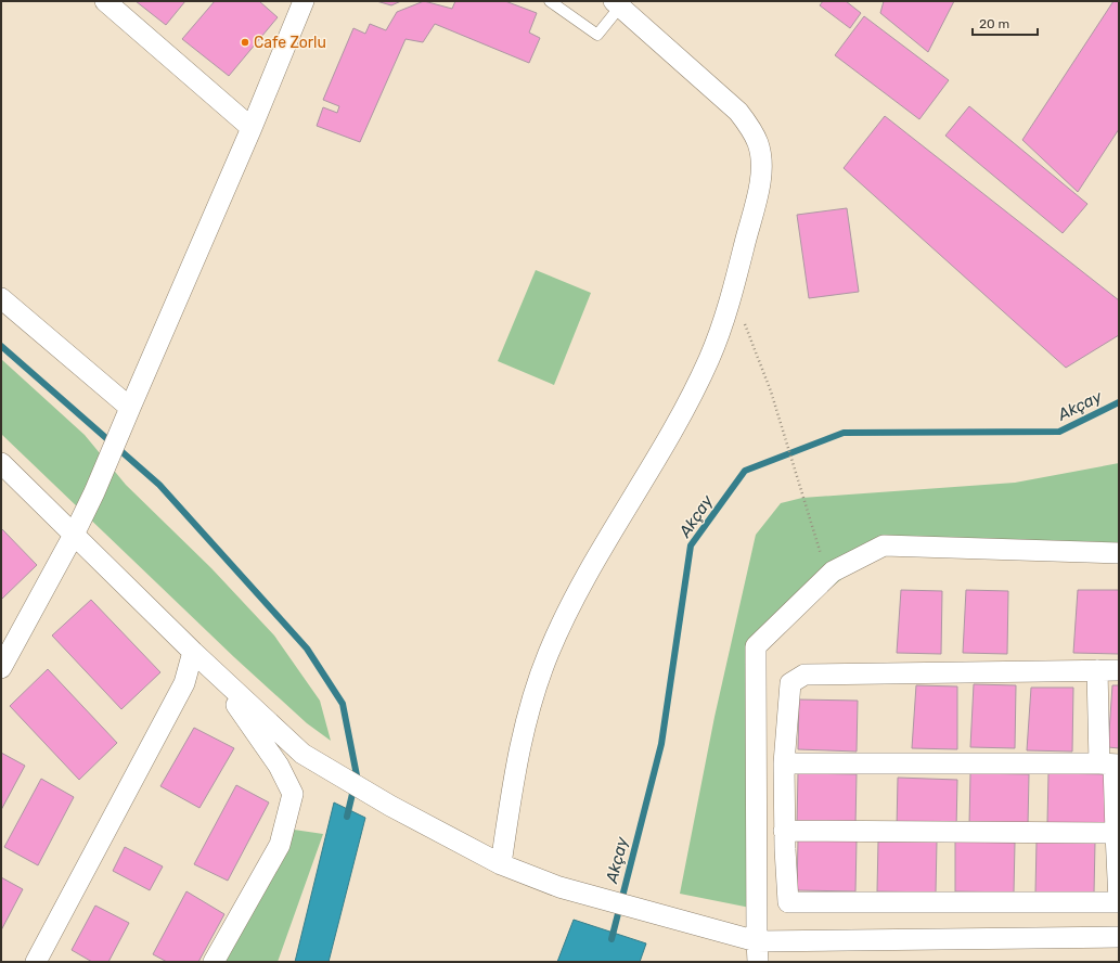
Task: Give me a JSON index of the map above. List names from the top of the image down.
{
  "water": ["Akçay"],
  "places": ["Cafe Zorlu"],
  "scale_bar": "20 m"
}
